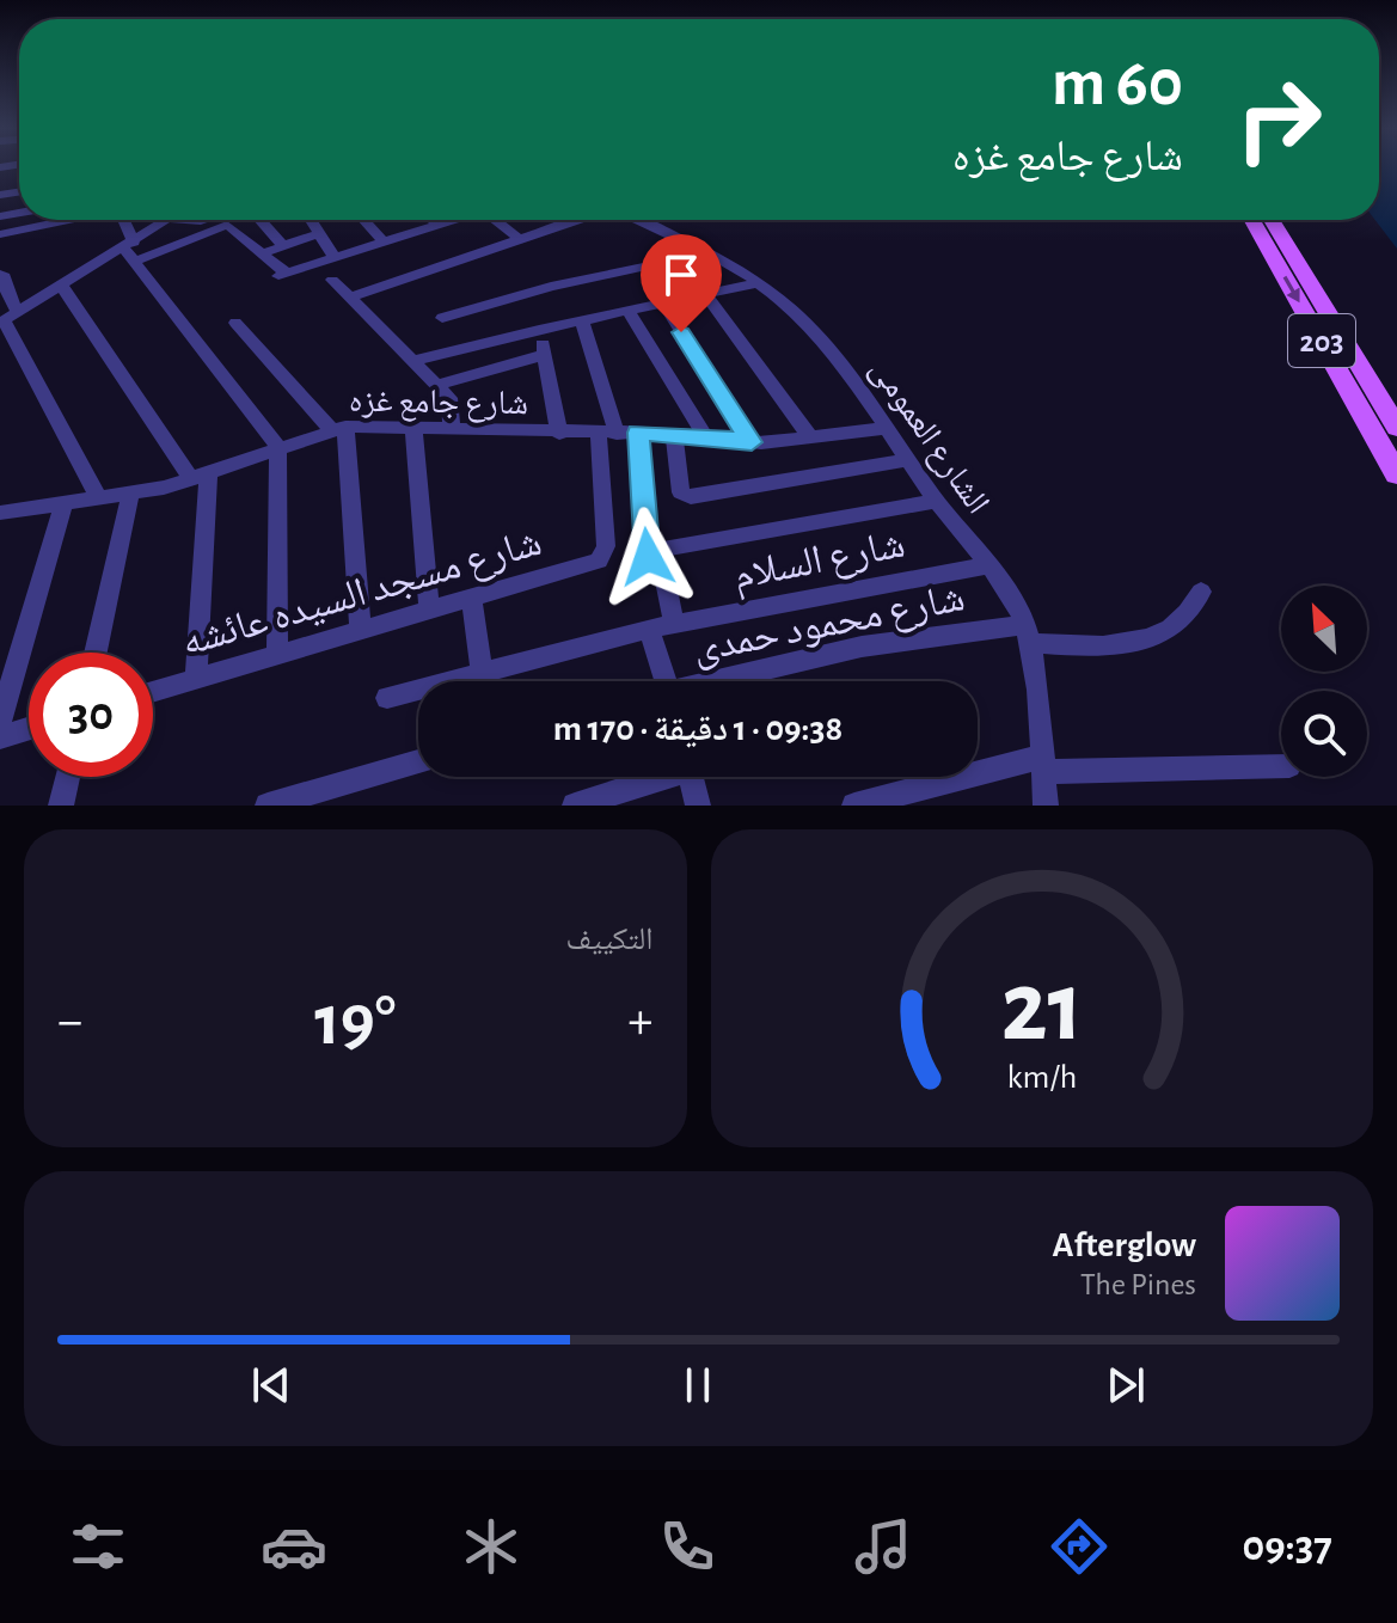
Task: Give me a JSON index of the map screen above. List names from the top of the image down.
{
  "streets": {
    "main road": ["203"],
    "street": [
      "شارع جامع غزه",
      "الشارع العمومى",
      "شارع السلام",
      "شارع مسجد السيده عائشه",
      "شارع محمود حمدى"
    ]
  },
  "crossings": [
    ["شارع جامع غزه", "الشارع العمومى"],
    ["شارع جامع غزه", "شارع مسجد السيده عائشه"],
    ["الشارع العمومى", "شارع السلام"],
    ["الشارع العمومى", "شارع محمود حمدى"]
  ],
  "north": "top left",
  "page": {
    "turn": ["60 m", "شارع جامع غزه"],
    "limit": "30",
    "trip": "09:38 · 1 دقيقة · 170 m",
    "tile": "التكييف",
    "heat": ["−", "19°", "+"],
    "song": ["Afterglow", "The Pines"],
    "tabs": "09:37",
    "gauge": ["21", "km/h"]
  }
}
